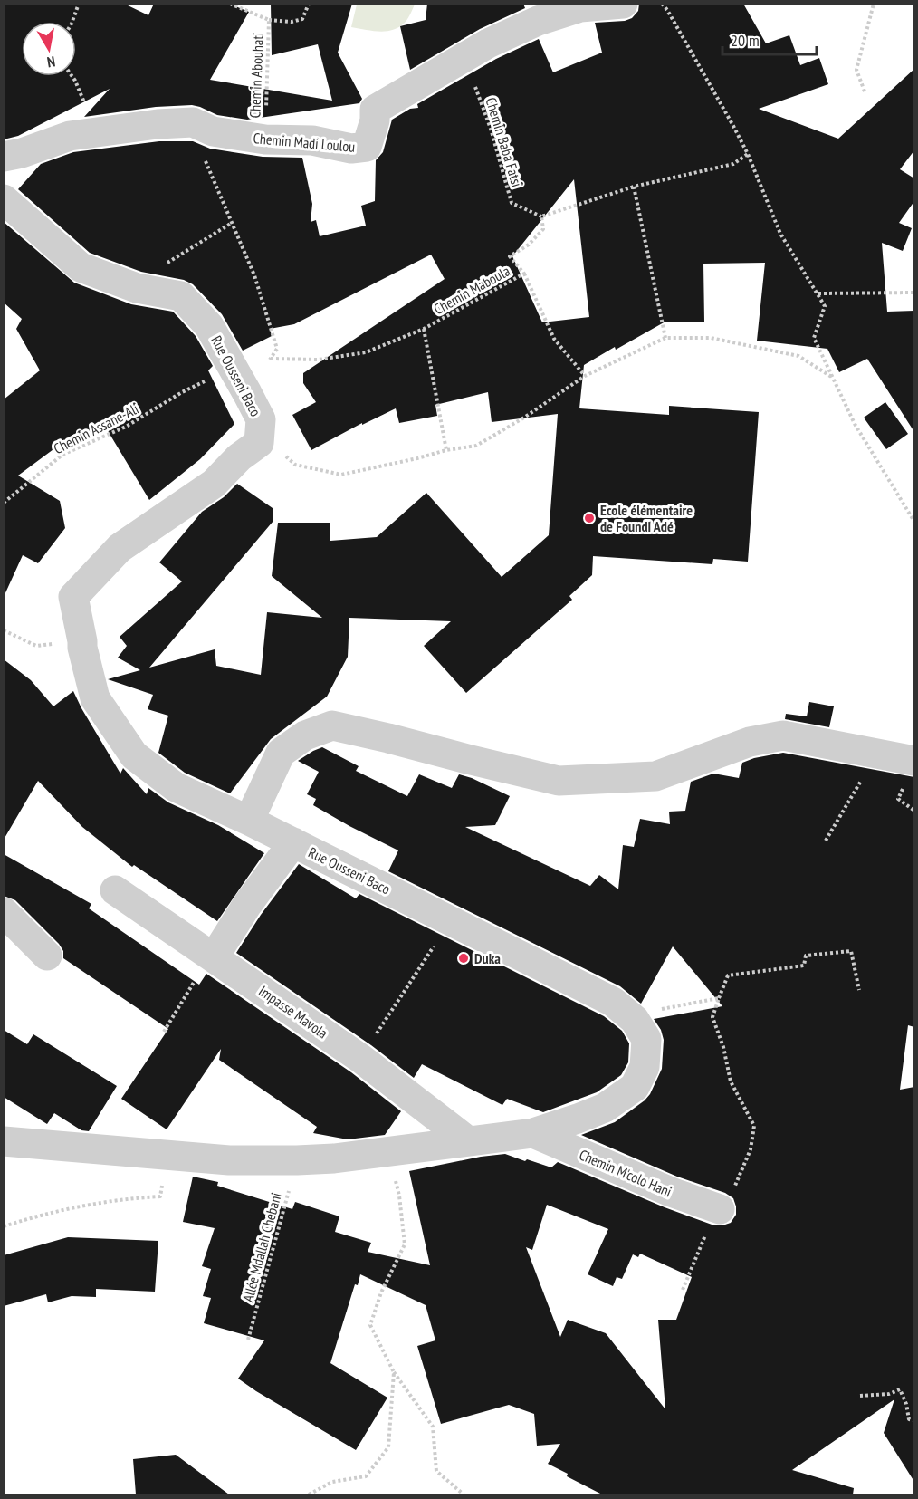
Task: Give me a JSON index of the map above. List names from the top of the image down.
{
  "streets": {
    "street": [
      "Chemin Madi Loulou",
      "Rue Ousseni Baco",
      "Impasse Mavola",
      "Chemin M'colo Hani"
    ],
    "path": [
      "Chemin Abouhati",
      "Chemin Baba Fatsi",
      "Chemin Maboula",
      "Chemin Assane-Ali",
      "Allée Mdallah Chebani"
    ]
  },
  "crossings": [
    ["Chemin Abouhati", "Chemin Madi Loulou"],
    ["Chemin Madi Loulou", "Chemin Baba Fatsi"],
    ["Chemin Baba Fatsi", "Chemin Maboula"],
    ["Rue Ousseni Baco", "Chemin Assane-Ali"],
    ["Rue Ousseni Baco", "Impasse Mavola"],
    ["Rue Ousseni Baco", "Chemin M'colo Hani"],
    ["Rue Ousseni Baco", "Allée Mdallah Chebani"]
  ],
  "places": ["Ecole élémentaire de Foundi Adé", "Duka"],
  "scale_bar": "20 m",
  "north": "bottom"
}
